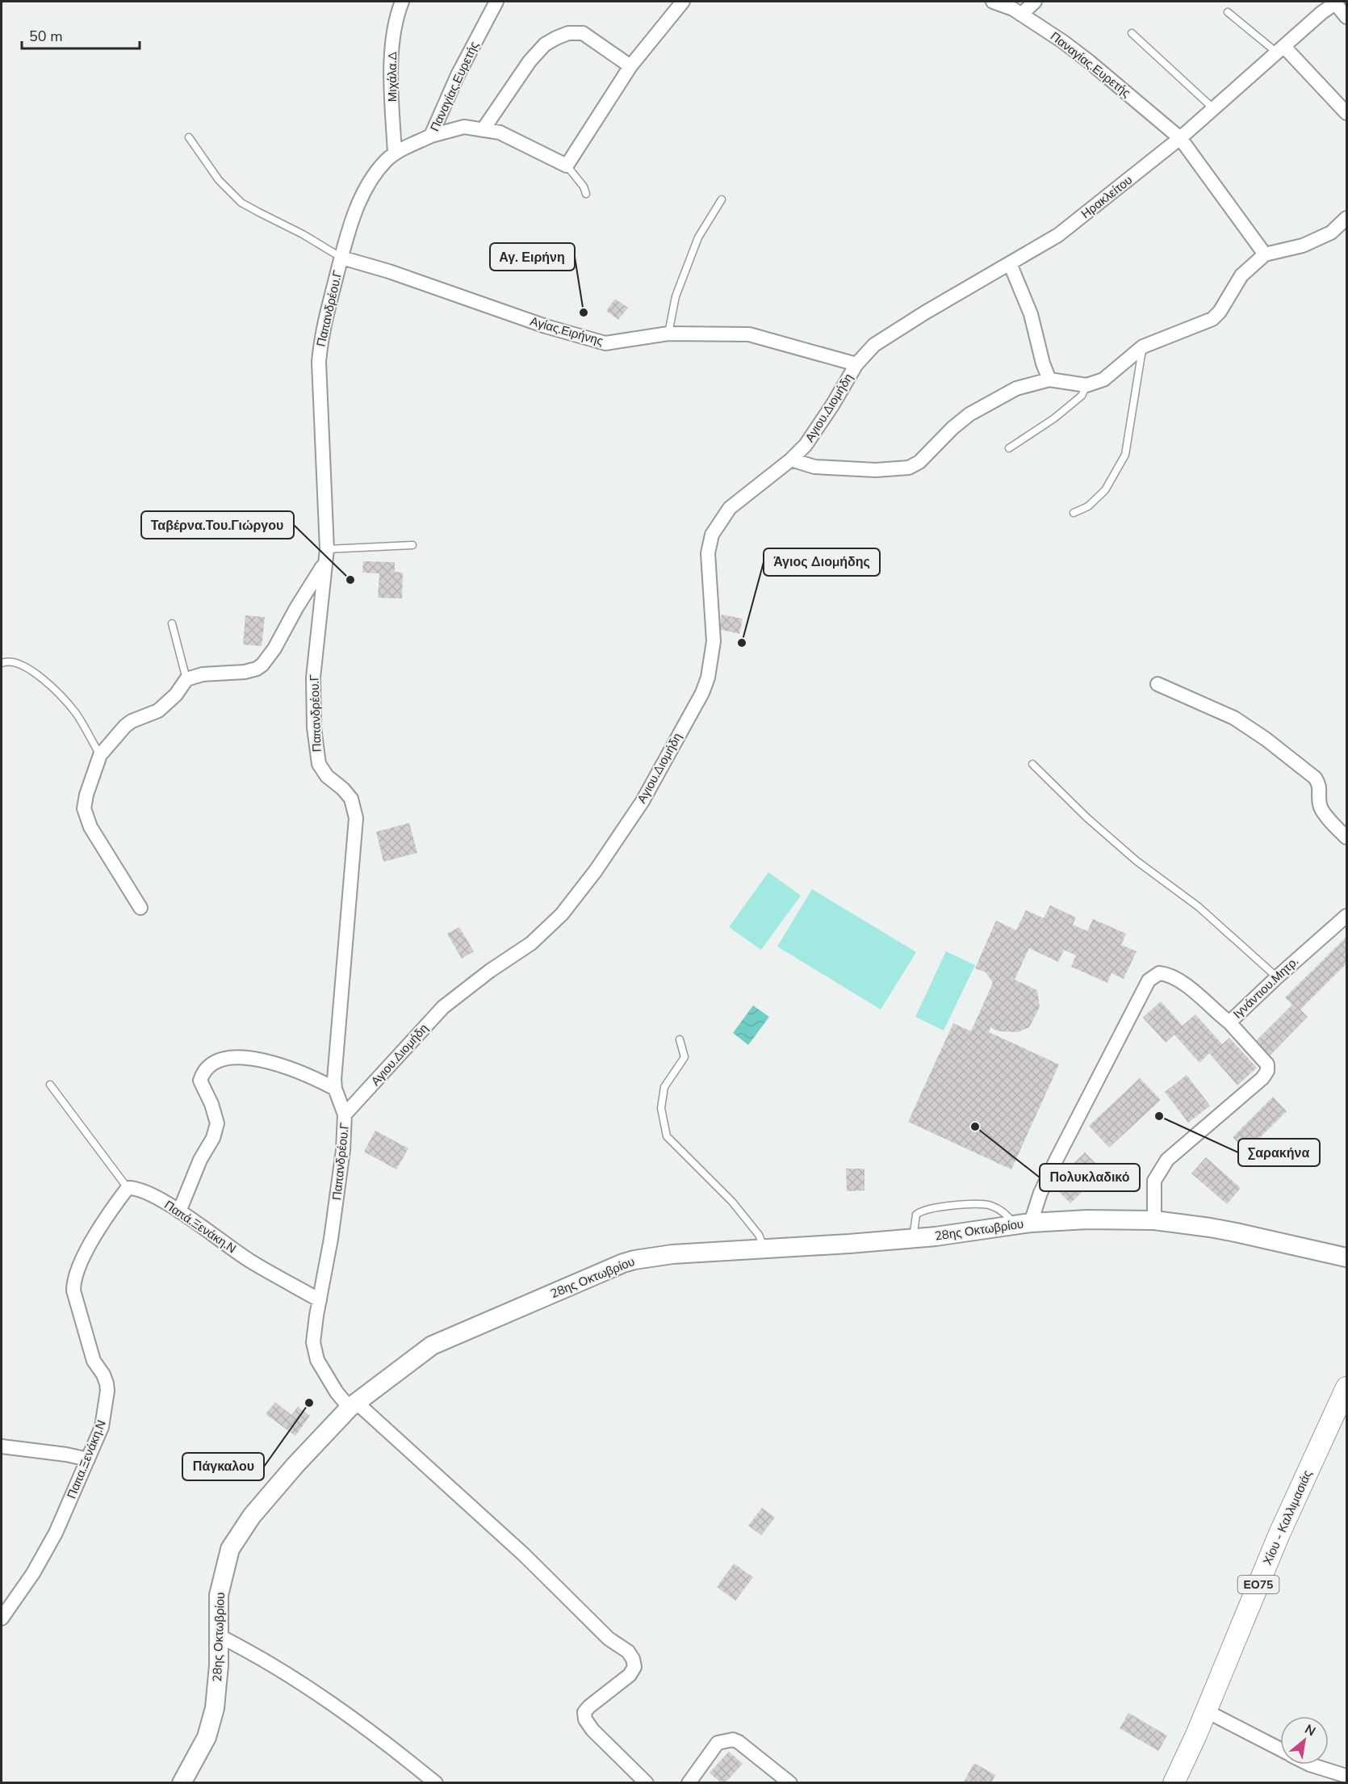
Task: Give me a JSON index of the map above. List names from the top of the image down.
{
  "streets": {
    "main road": ["28ης Οκτωβρίου", "Χίου - Καλλιμασιάς", "ΕΟ75"],
    "street": [
      "Παναγίας.Ευρετής",
      "Μιχάλα.Δ",
      "Ηρακλείτου",
      "Παπανδρέου.Γ",
      "Αγίας.Ειρήνης",
      "Αγιου.Διομήδη",
      "Ιγνάντιου.Μητρ.",
      "Παπά.Ξενάκη.Ν",
      "Παπα.Ξενάκη.Ν"
    ]
  },
  "crossings": [
    ["Παναγίας.Ευρετής", "Μιχάλα.Δ"],
    ["Παναγίας.Ευρετής", "Ηρακλείτου"],
    ["Παναγίας.Ευρετής", "Παπανδρέου.Γ"],
    ["Μιχάλα.Δ", "Παπανδρέου.Γ"],
    ["Ηρακλείτου", "Αγίας.Ειρήνης"],
    ["Ηρακλείτου", "Αγιου.Διομήδη"],
    ["Παπανδρέου.Γ", "Αγίας.Ειρήνης"],
    ["Παπανδρέου.Γ", "Αγιου.Διομήδη"],
    ["Παπανδρέου.Γ", "Παπά.Ξενάκη.Ν"],
    ["Παπανδρέου.Γ", "28ης Οκτωβρίου"],
    ["Αγίας.Ειρήνης", "Αγιου.Διομήδη"],
    ["Ιγνάντιου.Μητρ.", "28ης Οκτωβρίου"],
    ["Παπά.Ξενάκη.Ν", "Παπα.Ξενάκη.Ν"]
  ],
  "places": [
    "Αγ. Ειρήνη",
    "Ταβέρνα.Του.Γιώργου",
    "Άγιος Διομήδης",
    "Σαρακήνα",
    "Πολυκλαδικό",
    "Πάγκαλου"
  ],
  "scale_bar": "50 m",
  "north": "top right"
}
